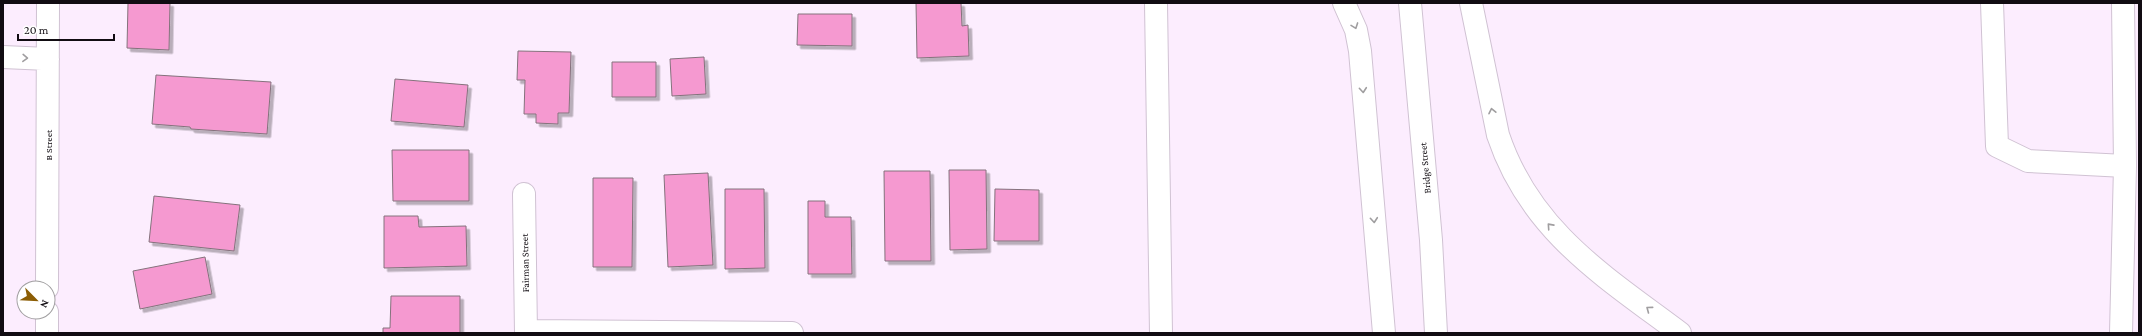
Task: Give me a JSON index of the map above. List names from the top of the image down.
{
  "streets": {
    "main road": ["B Street", "Bridge Street", "Fairman Street"]
  },
  "scale_bar": "20 m",
  "north": "bottom right"
}
